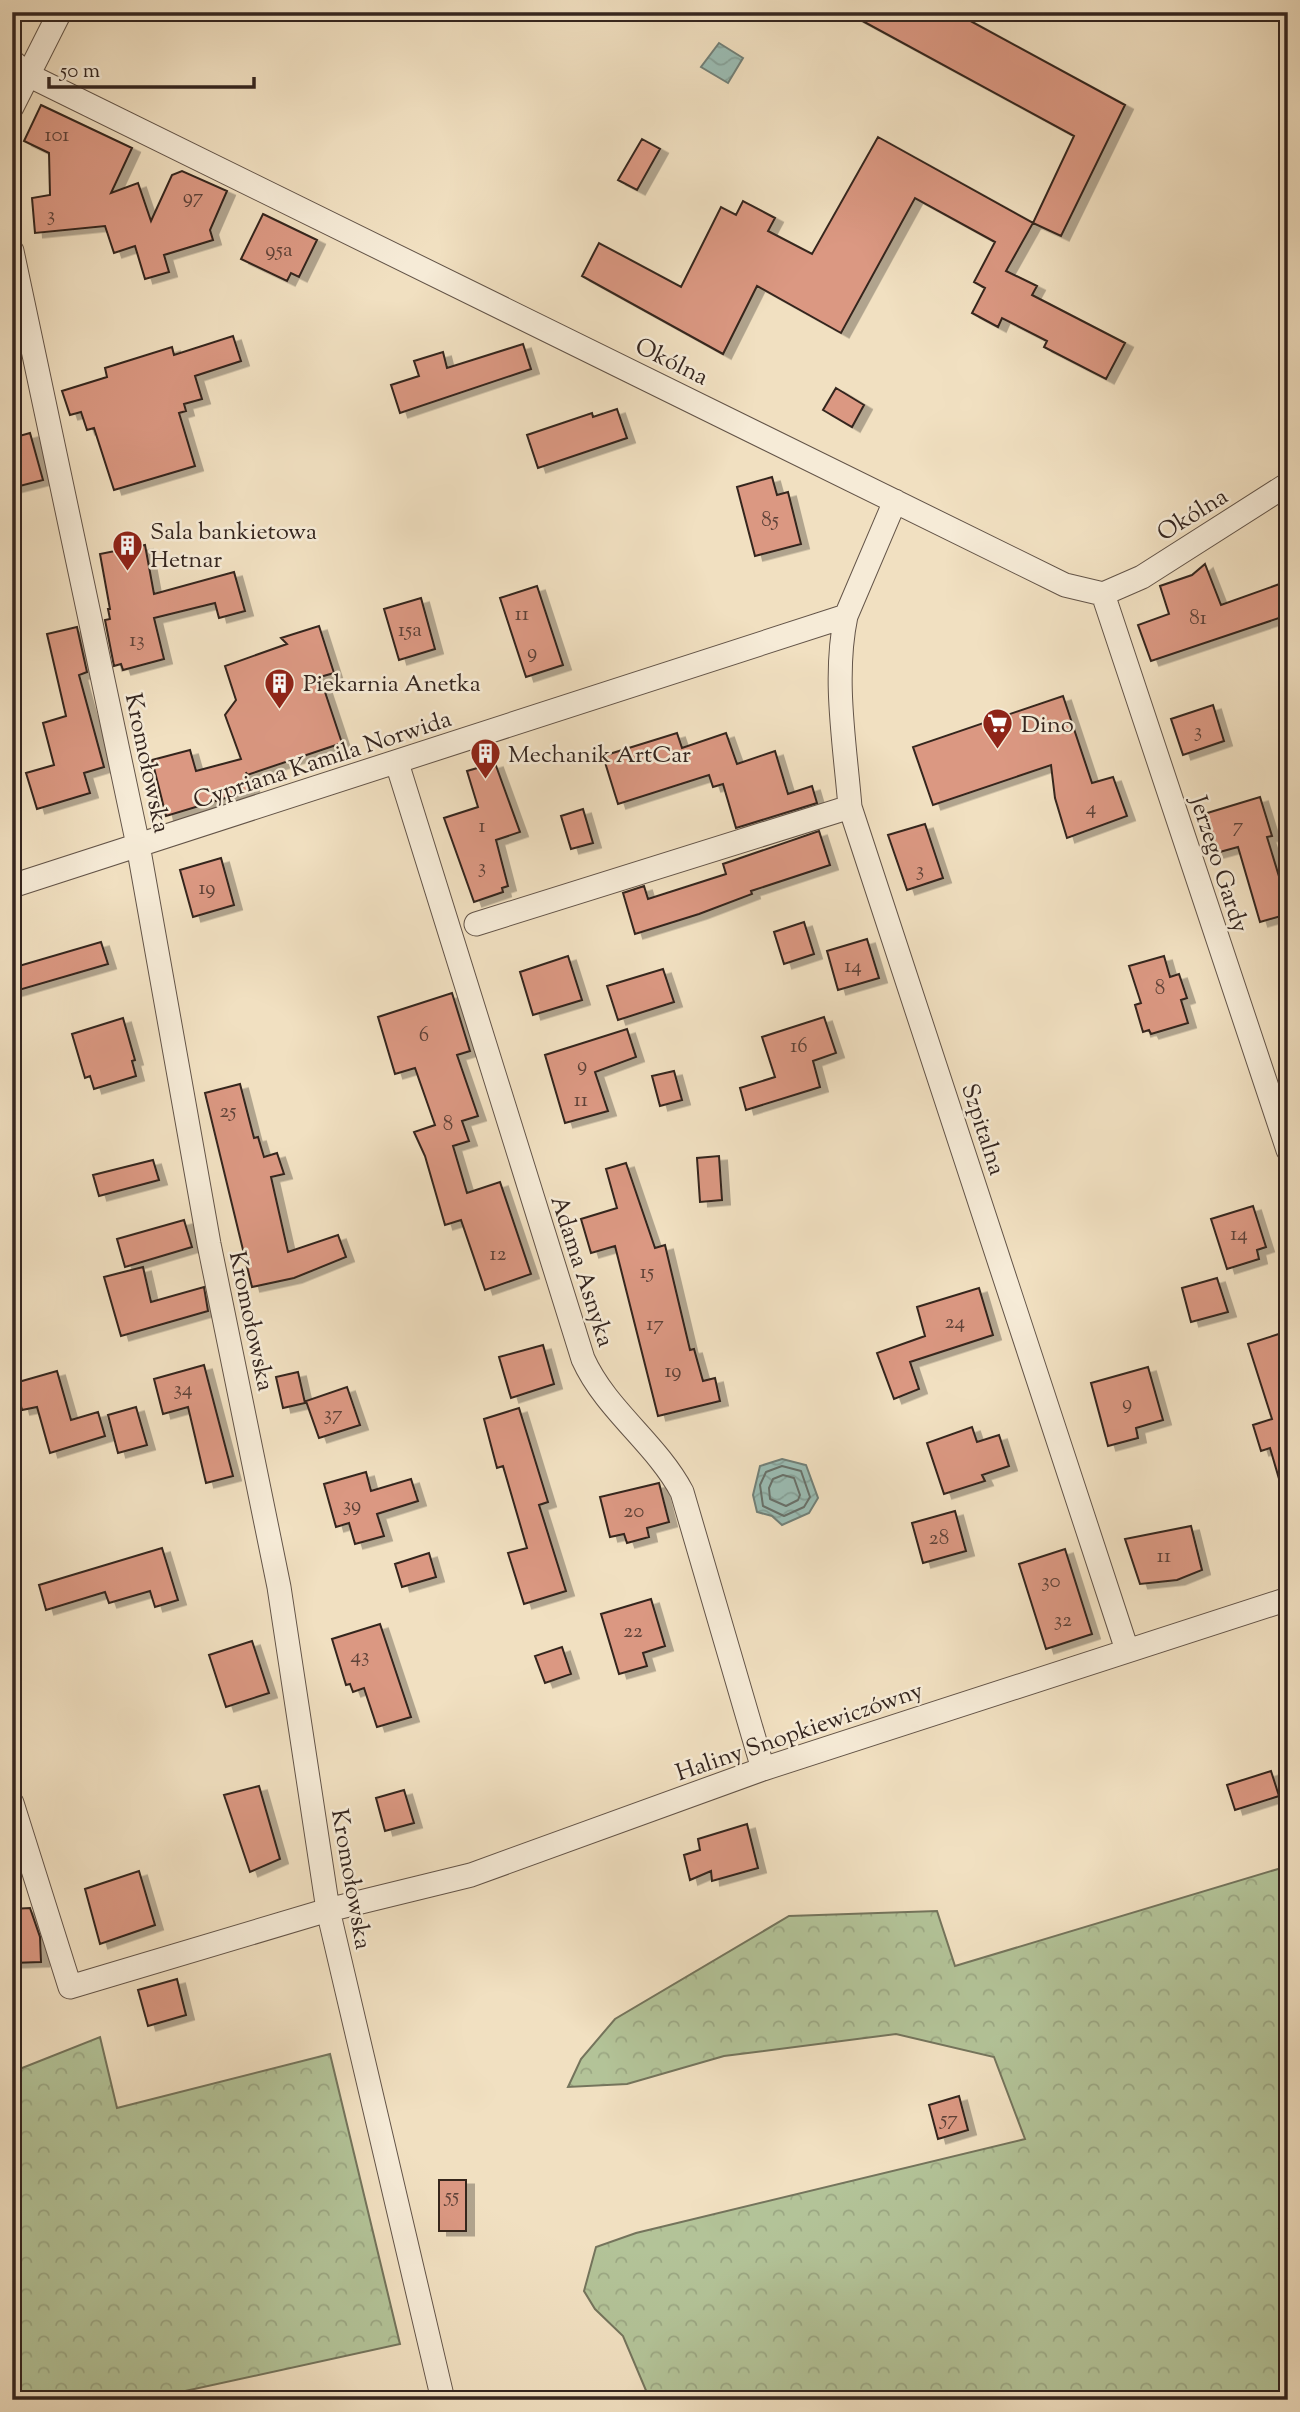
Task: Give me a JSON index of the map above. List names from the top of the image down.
{
  "streets": {
    "street": [
      "Okólna",
      "Cypriana Kamila Norwida",
      "Kromołowska",
      "Jerzego Gardy",
      "Szpitalna",
      "Adama Asnyka",
      "Haliny Snopkiewiczówny"
    ]
  },
  "crossings": [
    ["Okólna", "Jerzego Gardy"],
    ["Okólna", "Szpitalna"],
    ["Cypriana Kamila Norwida", "Kromołowska"],
    ["Cypriana Kamila Norwida", "Szpitalna"],
    ["Cypriana Kamila Norwida", "Adama Asnyka"],
    ["Kromołowska", "Haliny Snopkiewiczówny"],
    ["Szpitalna", "Haliny Snopkiewiczówny"],
    ["Adama Asnyka", "Haliny Snopkiewiczówny"]
  ],
  "places": {
    "building": ["Sala bankietowa Hetnar", "Piekarnia Anetka", "Mechanik ArtCar"],
    "supermarket": ["Dino"]
  },
  "house_numbers": [
    "101",
    "97",
    "3",
    "95a",
    "85",
    "11",
    "81",
    "15a",
    "13",
    "9",
    "3",
    "4",
    "1",
    "7",
    "3",
    "3",
    "19",
    "14",
    "8",
    "6",
    "16",
    "9",
    "11",
    "25",
    "8",
    "14",
    "12",
    "15",
    "24",
    "17",
    "19",
    "34",
    "9",
    "37",
    "39",
    "20",
    "28",
    "11",
    "30",
    "32",
    "22",
    "43",
    "57",
    "55"
  ],
  "scale_bar": "50 m"
}
